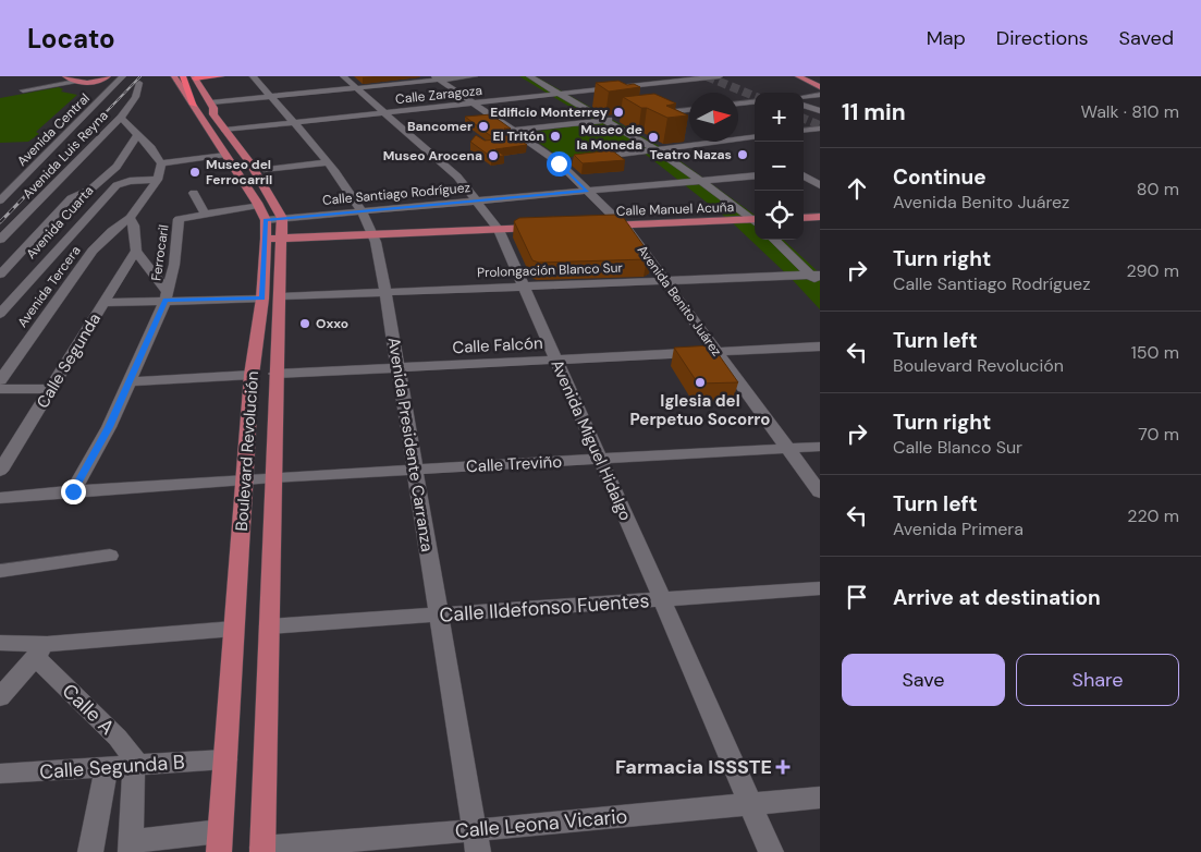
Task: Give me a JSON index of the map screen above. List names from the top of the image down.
{
  "streets": {
    "main road": ["Calle Manuel Acuña", "Boulevard Revolución"],
    "street": [
      "Calle Zaragoza",
      "Avenida Central",
      "Avenida Luis Reyna",
      "Calle Santiago Rodríguez",
      "Avenida Cuarta",
      "Ferrocaril",
      "Prolongación Blanco Sur",
      "Avenida Tercera",
      "Avenida Benito Juárez",
      "Calle Falcón",
      "Calle Segunda",
      "Avenida Miguel Hidalgo",
      "Avenida Presidente Carranza",
      "Calle Treviño",
      "Calle Ildefonso Fuentes",
      "Calle A",
      "Calle Segunda B",
      "Calle Leona Vicario"
    ]
  },
  "crossings": [
    ["Calle Zaragoza", "Avenida Benito Juárez"],
    ["Calle Zaragoza", "Avenida Miguel Hidalgo"],
    ["Calle Zaragoza", "Avenida Presidente Carranza"],
    ["Calle Santiago Rodríguez", "Avenida Benito Juárez"],
    ["Calle Santiago Rodríguez", "Avenida Miguel Hidalgo"],
    ["Calle Santiago Rodríguez", "Avenida Presidente Carranza"],
    ["Calle Santiago Rodríguez", "Boulevard Revolución"],
    ["Calle Manuel Acuña", "Avenida Benito Juárez"],
    ["Ferrocaril", "Calle Treviño"],
    ["Prolongación Blanco Sur", "Avenida Benito Juárez"],
    ["Prolongación Blanco Sur", "Avenida Miguel Hidalgo"],
    ["Prolongación Blanco Sur", "Avenida Presidente Carranza"],
    ["Avenida Benito Juárez", "Calle Falcón"],
    ["Avenida Benito Juárez", "Calle Treviño"],
    ["Calle Falcón", "Avenida Miguel Hidalgo"],
    ["Calle Falcón", "Avenida Presidente Carranza"],
    ["Avenida Miguel Hidalgo", "Calle Treviño"],
    ["Avenida Miguel Hidalgo", "Calle Ildefonso Fuentes"],
    ["Avenida Miguel Hidalgo", "Calle Leona Vicario"],
    ["Avenida Presidente Carranza", "Calle Treviño"],
    ["Avenida Presidente Carranza", "Calle Ildefonso Fuentes"],
    ["Avenida Presidente Carranza", "Calle Leona Vicario"],
    ["Boulevard Revolución", "Calle Treviño"],
    ["Boulevard Revolución", "Calle Segunda B"],
    ["Calle A", "Calle Segunda B"]
  ],
  "places": {
    "other": [
      "Edificio Monterrey",
      "Bancomer",
      "El Tritón",
      "Museo de la Moneda",
      "Teatro Nazas",
      "Museo Arocena",
      "Museo del Ferrocarril",
      "Oxxo",
      "Iglesia del Perpetuo Socorro"
    ],
    "health": ["Farmacia ISSSTE"]
  },
  "north": "right",
  "page": {
    "header": "Locato",
    "nav": ["Map", "Directions", "Saved"],
    "heading": ["11 min", "Walk · 810 m"],
    "map_buttons": ["+", "−"],
    "list": [
      ["Continue", "Avenida Benito Juárez", "80 m"],
      ["Turn right", "Calle Santiago Rodríguez", "290 m"],
      ["Turn left", "Boulevard Revolución", "150 m"],
      ["Turn right", "Calle Blanco Sur", "70 m"],
      ["Turn left", "Avenida Primera", "220 m"],
      "Arrive at destination"
    ],
    "buttons": ["Save", "Share"]
  }
}
